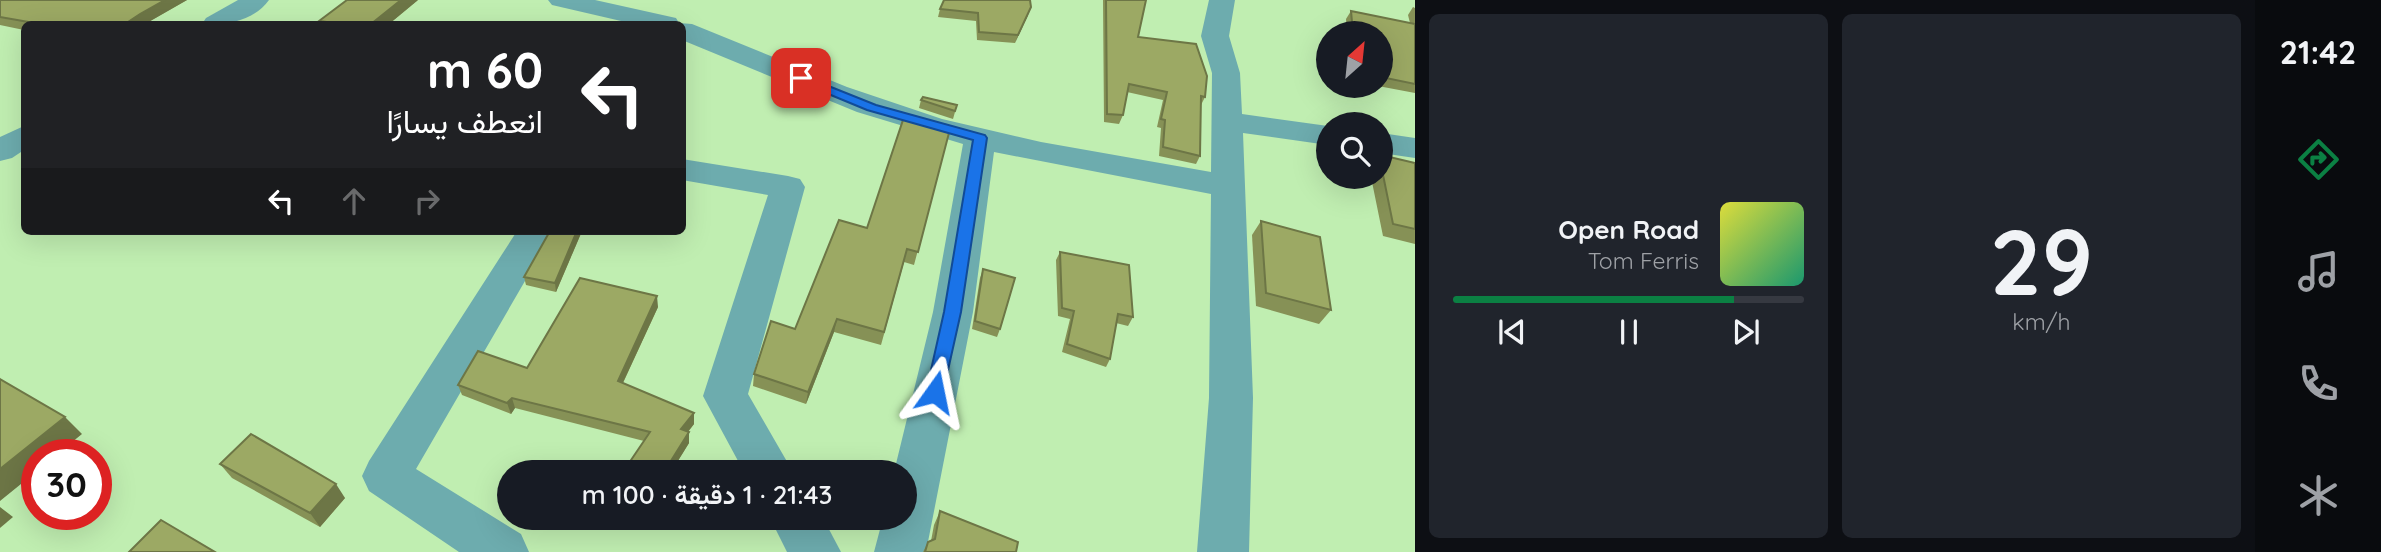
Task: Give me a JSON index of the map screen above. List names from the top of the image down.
{
  "north": "top right",
  "page": {
    "tabs": "21:42",
    "tile": ["29", "km/h"],
    "turn": ["60 m", "انعطف يسارًا"],
    "song": ["Open Road", "Tom Ferris"],
    "limit": "30",
    "trip": "21:43 · 1 دقيقة · 100 m"
  }
}
